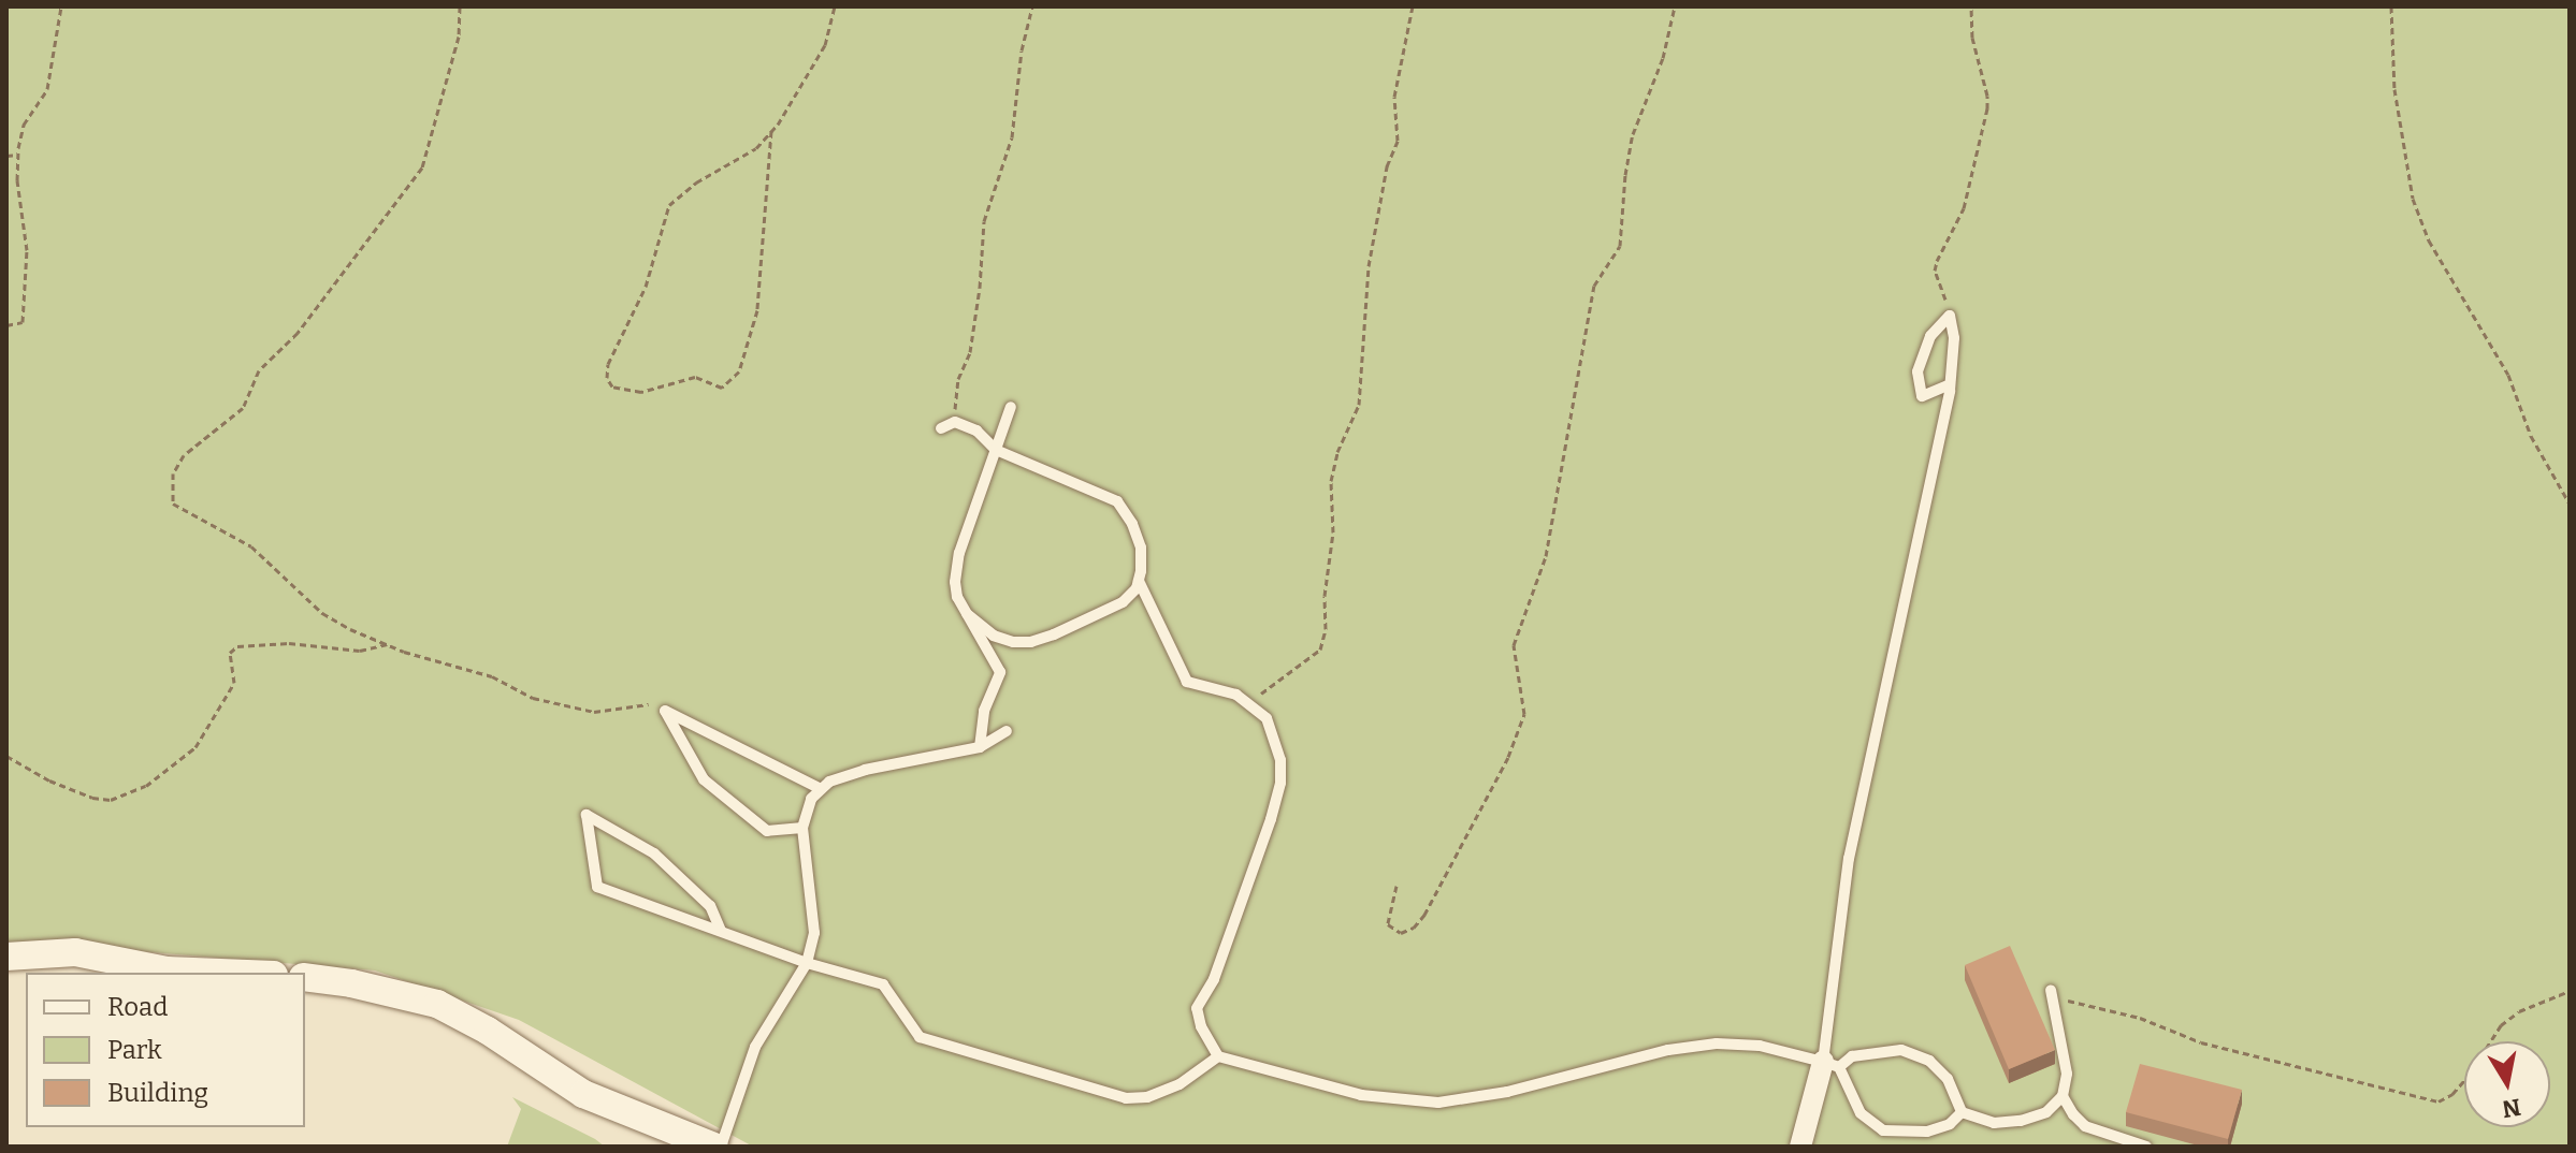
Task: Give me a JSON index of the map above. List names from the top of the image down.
{
  "legend": ["Road", "Park", "Building"],
  "north": "bottom"
}
